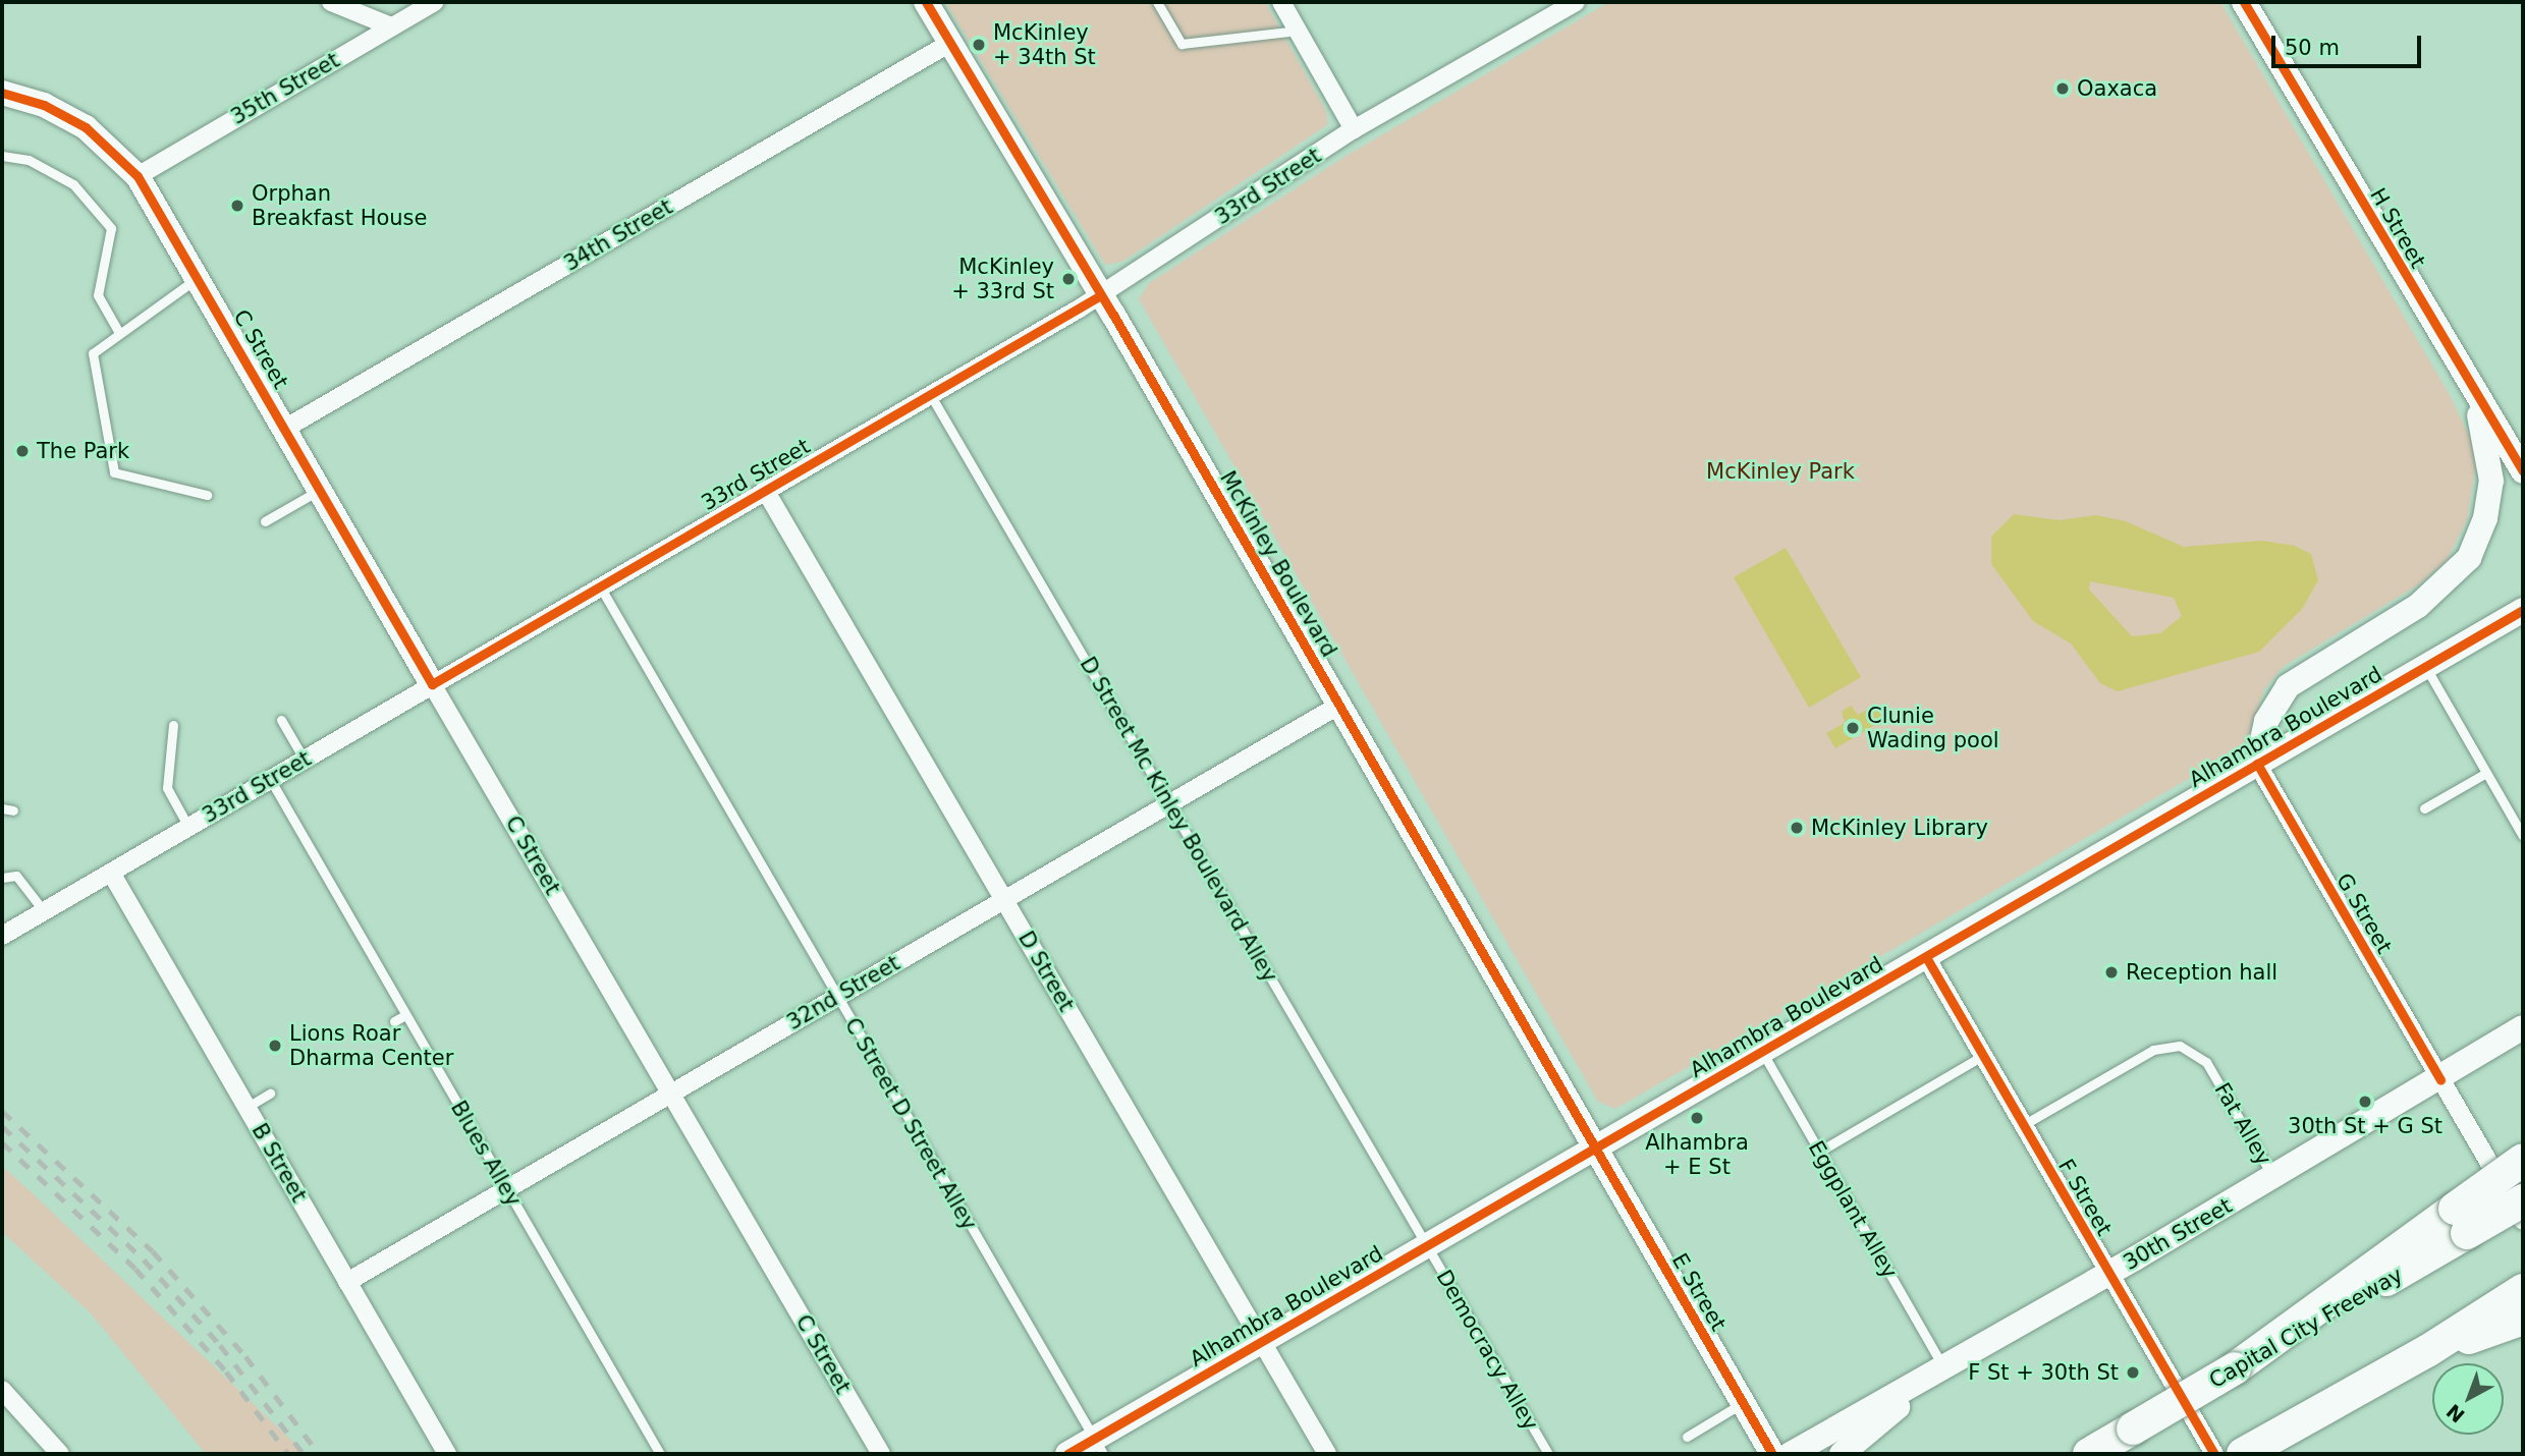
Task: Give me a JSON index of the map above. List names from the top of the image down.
{
  "streets": {
    "highway": ["Capital City Freeway"],
    "street": [
      "35th Street",
      "33rd Street",
      "H Street",
      "34th Street",
      "C Street",
      "McKinley Boulevard",
      "Alhambra Boulevard",
      "G Street",
      "D Street",
      "32nd Street",
      "B Street",
      "F Street",
      "30th Street",
      "E Street"
    ],
    "lane": [
      "D Street Mc Kinley Boulevard Alley",
      "C Street D Street Alley",
      "Fat Alley",
      "Blues Alley",
      "Eggplant Alley",
      "Democracy Alley"
    ]
  },
  "crossings": [
    ["35th Street", "C Street"],
    ["33rd Street", "C Street"],
    ["33rd Street", "McKinley Boulevard"],
    ["33rd Street", "D Street Mc Kinley Boulevard Alley"],
    ["33rd Street", "D Street"],
    ["33rd Street", "C Street D Street Alley"],
    ["33rd Street", "Blues Alley"],
    ["33rd Street", "B Street"],
    ["34th Street", "C Street"],
    ["34th Street", "McKinley Boulevard"],
    ["C Street", "32nd Street"],
    ["McKinley Boulevard", "Alhambra Boulevard"],
    ["McKinley Boulevard", "32nd Street"],
    ["McKinley Boulevard", "E Street"],
    ["Alhambra Boulevard", "D Street Mc Kinley Boulevard Alley"],
    ["Alhambra Boulevard", "G Street"],
    ["Alhambra Boulevard", "D Street"],
    ["Alhambra Boulevard", "C Street D Street Alley"],
    ["Alhambra Boulevard", "F Street"],
    ["Alhambra Boulevard", "Eggplant Alley"],
    ["Alhambra Boulevard", "E Street"],
    ["Alhambra Boulevard", "Democracy Alley"],
    ["D Street Mc Kinley Boulevard Alley", "32nd Street"],
    ["D Street Mc Kinley Boulevard Alley", "Democracy Alley"],
    ["G Street", "30th Street"],
    ["D Street", "32nd Street"],
    ["32nd Street", "C Street D Street Alley"],
    ["32nd Street", "Blues Alley"],
    ["32nd Street", "B Street"],
    ["Fat Alley", "F Street"],
    ["Fat Alley", "30th Street"],
    ["F Street", "30th Street"],
    ["Eggplant Alley", "30th Street"]
  ],
  "parks": ["McKinley Park"],
  "places": [
    "McKinley + 34th St",
    "Oaxaca",
    "Orphan Breakfast House",
    "McKinley + 33rd St",
    "The Park",
    "Clunie Wading pool",
    "McKinley Library",
    "Reception hall",
    "Lions Roar Dharma Center",
    "30th St + G St",
    "Alhambra + E St",
    "F St + 30th St"
  ],
  "scale_bar": "50 m",
  "north": "bottom left"
}
